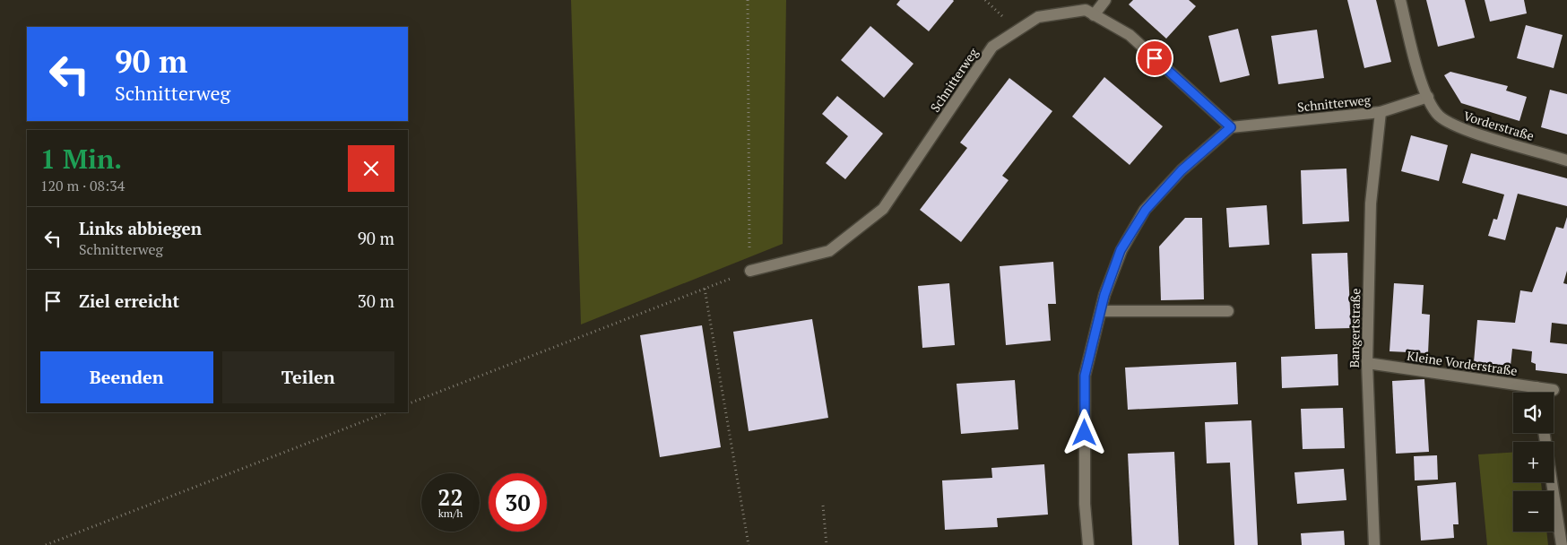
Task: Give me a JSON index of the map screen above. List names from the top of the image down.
{
  "streets": {
    "street": [
      "Schnitterweg",
      "Vorderstraße",
      "Bangertstraße",
      "Kleine Vorderstraße"
    ]
  },
  "crossings": [
    ["Schnitterweg", "Vorderstraße"],
    ["Schnitterweg", "Bangertstraße"],
    ["Bangertstraße", "Kleine Vorderstraße"]
  ],
  "page": {
    "turn": ["90 m", "Schnitterweg"],
    "heading": ["1 Min.", "120 m · 08:34"],
    "list": [
      {
        "name": "Links abbiegen",
        "note": "Schnitterweg",
        "value": "90 m"
      },
      {
        "name": "Ziel erreicht",
        "value": "30 m"
      }
    ],
    "buttons": ["Beenden", "Teilen"],
    "map_buttons": ["+", "−"],
    "speed": "22 km/h",
    "limit": "30"
  }
}
